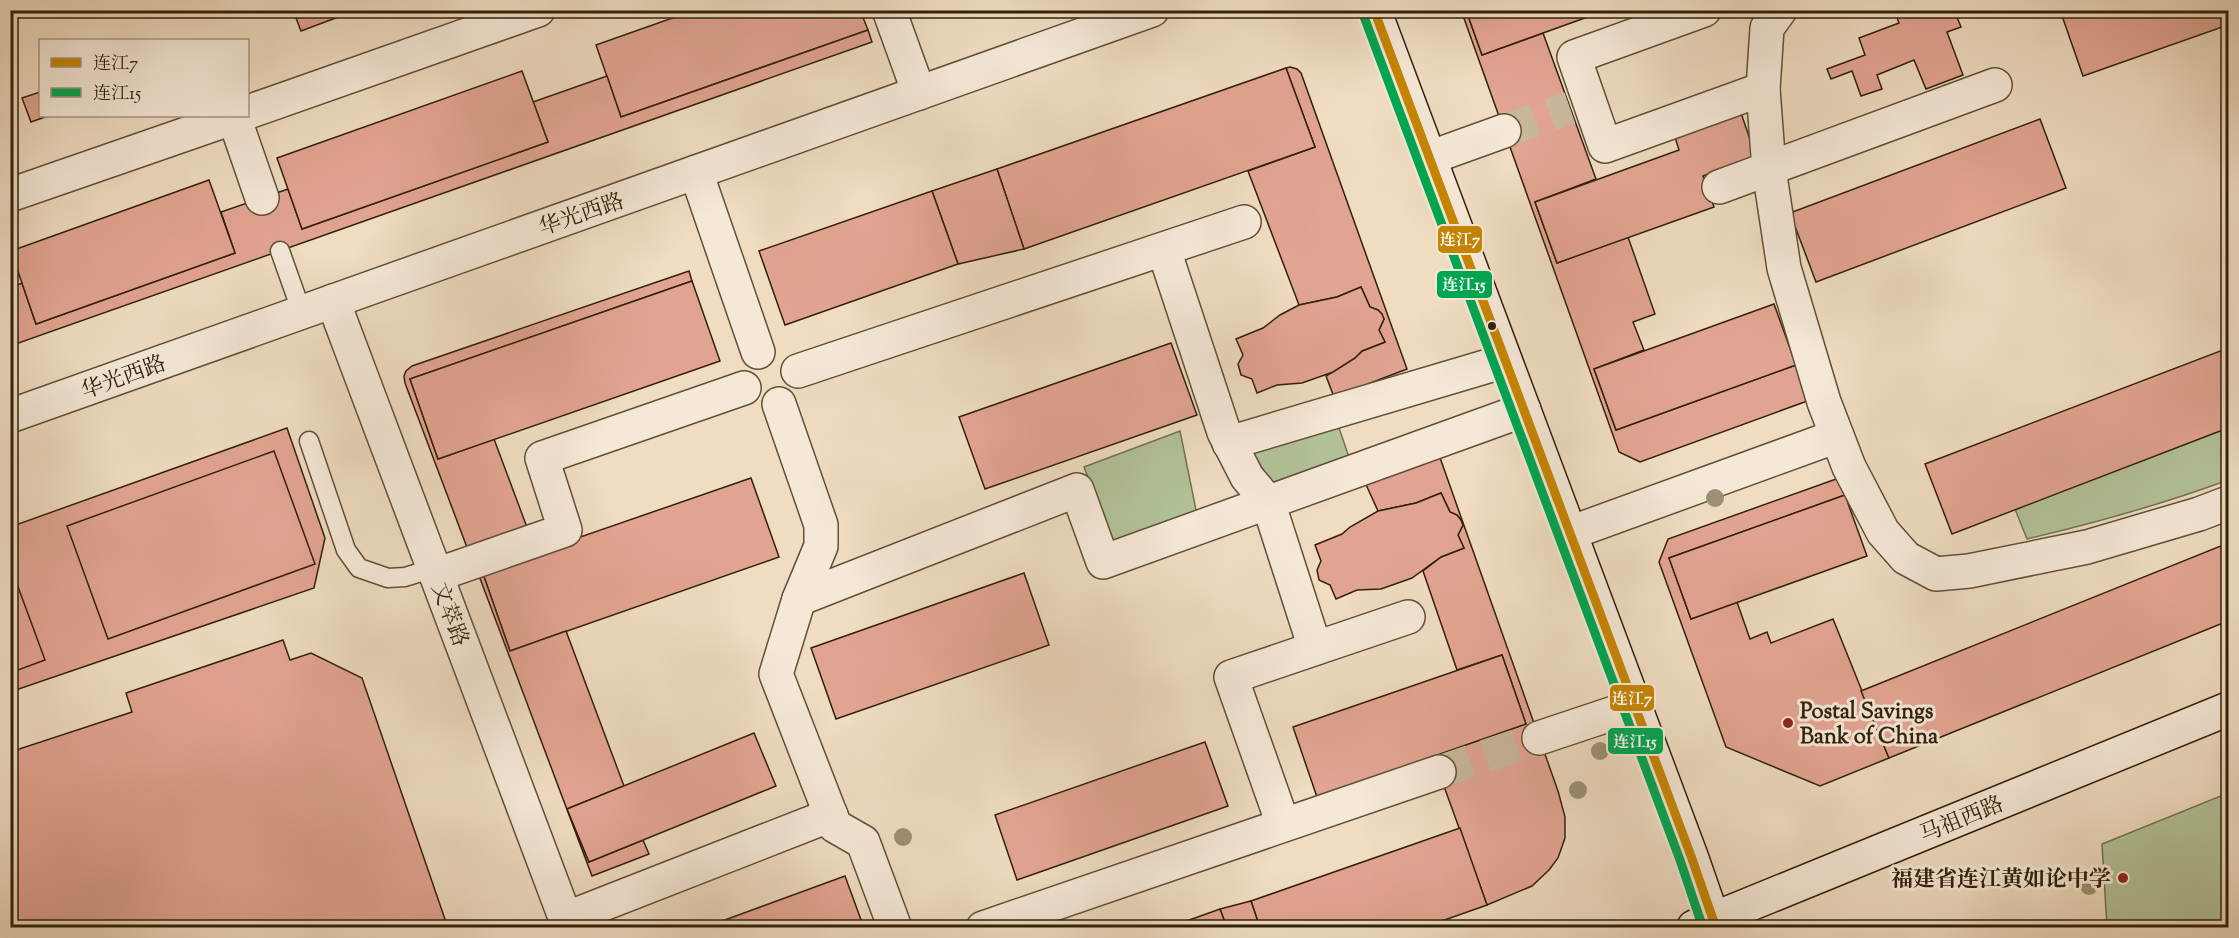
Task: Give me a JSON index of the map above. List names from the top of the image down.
{
  "streets": {
    "street": ["华光西路", "文萃路", "马祖西路"]
  },
  "crossings": [
    ["华光西路", "文萃路"]
  ],
  "places": ["Postal Savings Bank of China", "福建省连江黄如论中学"],
  "lines": ["transit line 连江7", "transit line 连江15"],
  "legend": ["连江7", "连江15"]
}
